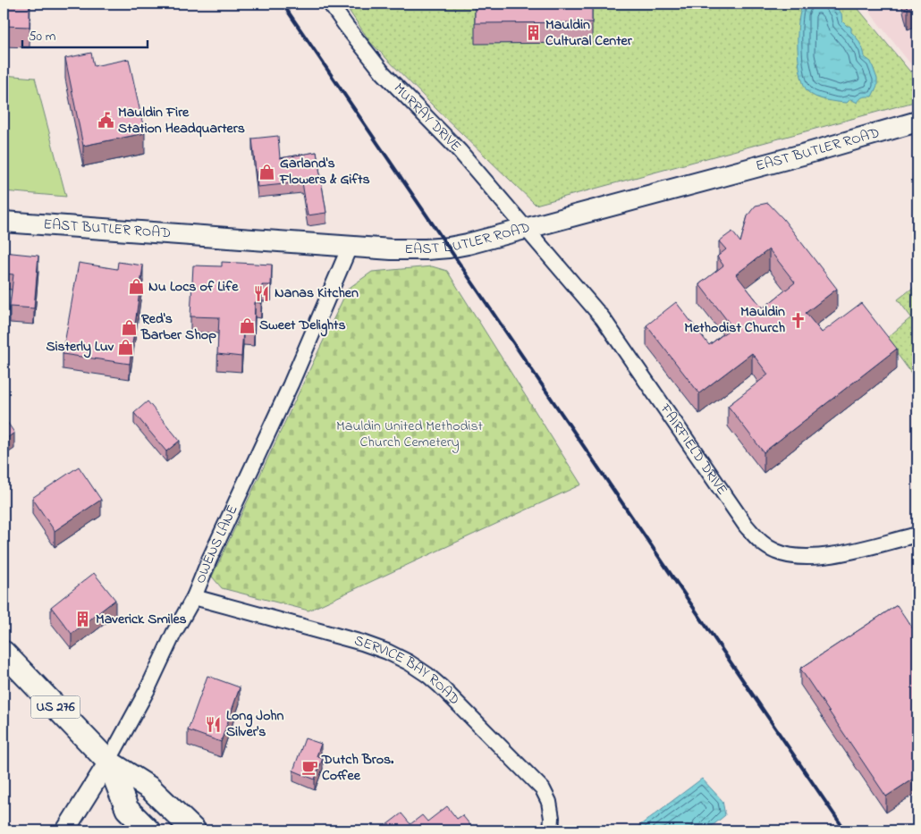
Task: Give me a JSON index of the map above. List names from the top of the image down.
{
  "streets": {
    "main road": ["EAST BUTLER ROAD", "US 276"],
    "street": [
      "MURRAY DRIVE",
      "FAIRFIELD DRIVE",
      "OWENS LANE",
      "SERVICE BAY ROAD"
    ]
  },
  "crossings": [
    ["MURRAY DRIVE", "EAST BUTLER ROAD"],
    ["MURRAY DRIVE", "FAIRFIELD DRIVE"],
    ["EAST BUTLER ROAD", "FAIRFIELD DRIVE"],
    ["EAST BUTLER ROAD", "OWENS LANE"],
    ["OWENS LANE", "SERVICE BAY ROAD"],
    ["OWENS LANE", "US 276"]
  ],
  "parks": ["Mauldin United Methodist Church Cemetery"],
  "places": {
    "building": ["Mauldin Cultural Center", "Maverick Smiles"],
    "public building": ["Mauldin Fire Station Headquarters"],
    "shop": [
      "Garland's Flowers & Gifts",
      "Nu Locs of Life",
      "Sweet Delights",
      "Red's Barber Shop",
      "Sisterly Luv"
    ],
    "restaurant": ["Nanas Kitchen", "Long John Silver's"],
    "church": ["Mauldin Methodist Church"],
    "cafe": ["Dutch Bros. Coffee"]
  },
  "scale_bar": "50 m"
}
